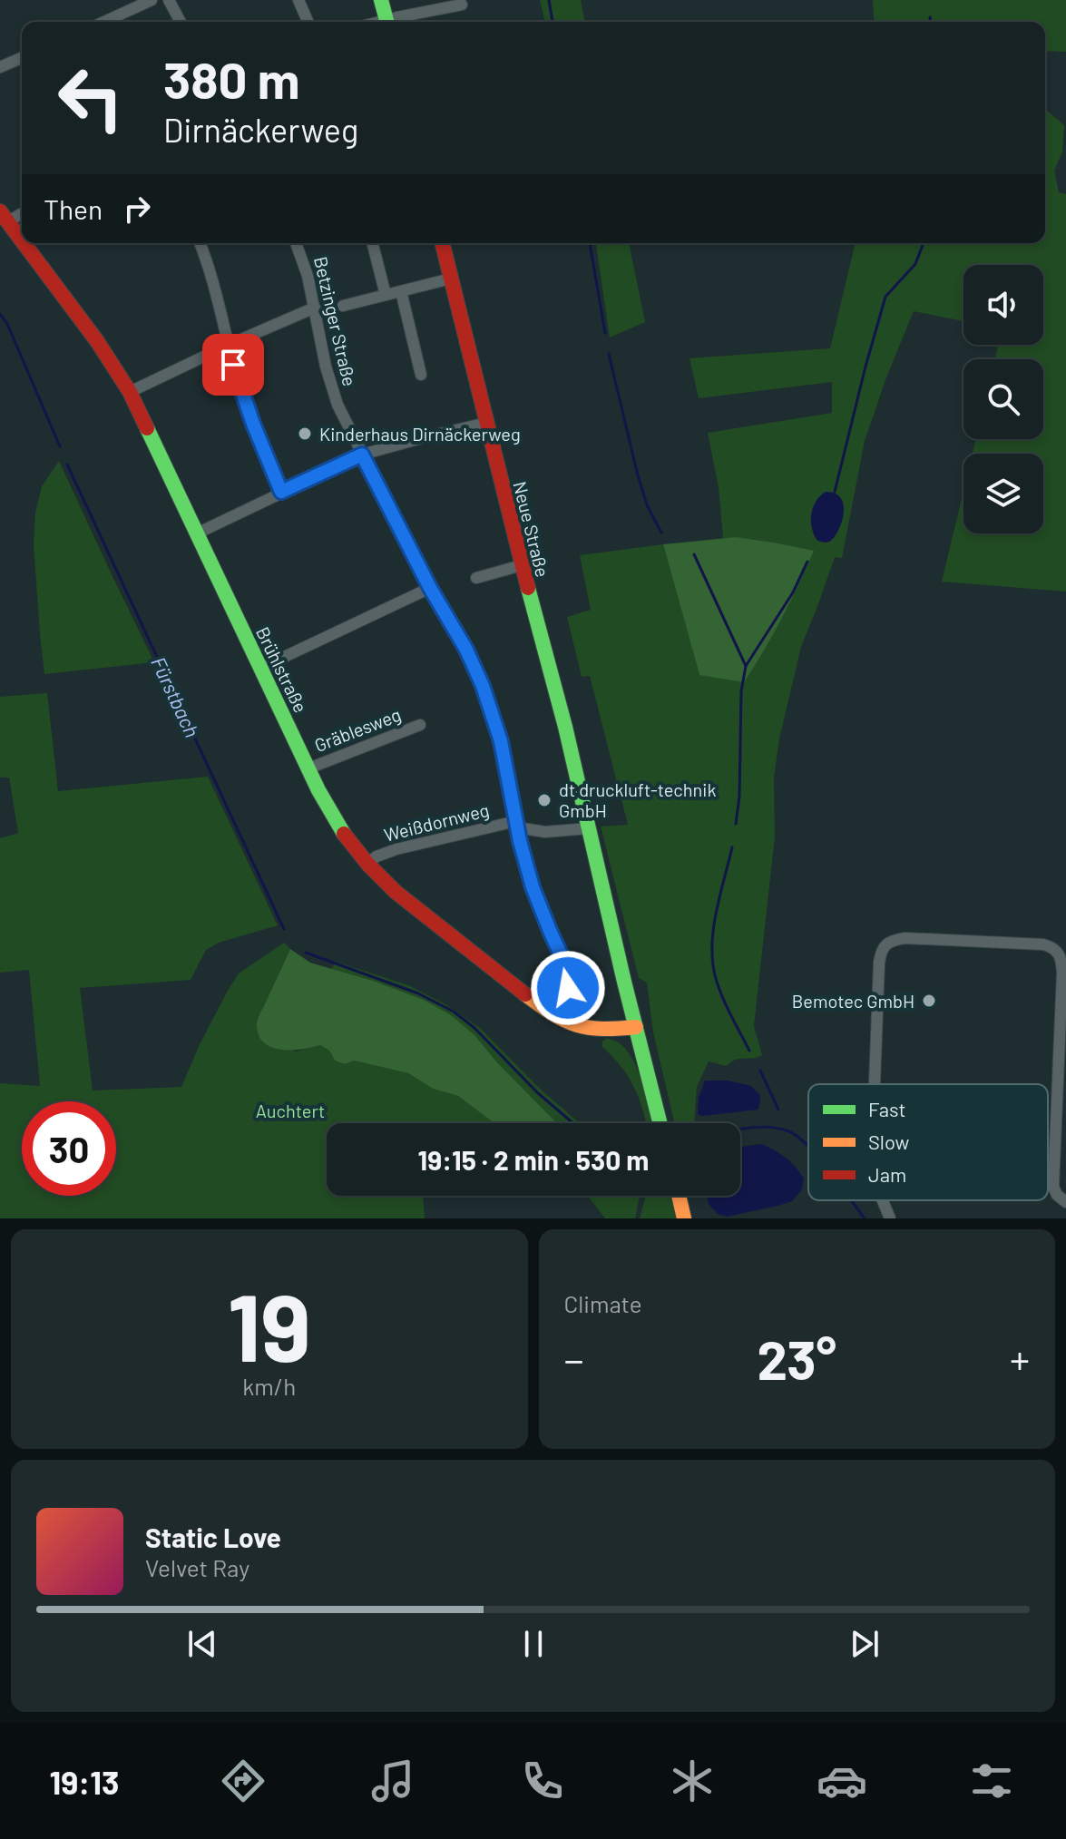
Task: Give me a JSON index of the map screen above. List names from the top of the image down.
{
  "streets": {
    "street": [
      "Betzinger Straße",
      "Neue Straße",
      "Brühlstraße",
      "Gräblesweg",
      "Weißdornweg"
    ]
  },
  "crossings": [
    ["Betzinger Straße", "Brühlstraße"],
    ["Betzinger Straße", "Weißdornweg"],
    ["Neue Straße", "Brühlstraße"],
    ["Neue Straße", "Weißdornweg"],
    ["Brühlstraße", "Gräblesweg"],
    ["Brühlstraße", "Weißdornweg"]
  ],
  "water": ["Fürstbach"],
  "parks": ["Auchtert"],
  "places": ["Kinderhaus Dirnäckerweg", "dt druckluft-technik GmbH", "Bemotec GmbH"],
  "legend": ["Fast", "Slow", "Jam"],
  "page": {
    "turn": ["380 m", "Dirnäckerweg"],
    "then": "Then",
    "limit": "30",
    "trip": "19:15 · 2 min · 530 m",
    "tile": [
      ["19", "km/h"],
      "Climate"
    ],
    "heat": ["−", "23°", "+"],
    "song": ["Static Love", "Velvet Ray"],
    "tabs": "19:13"
  }
}
